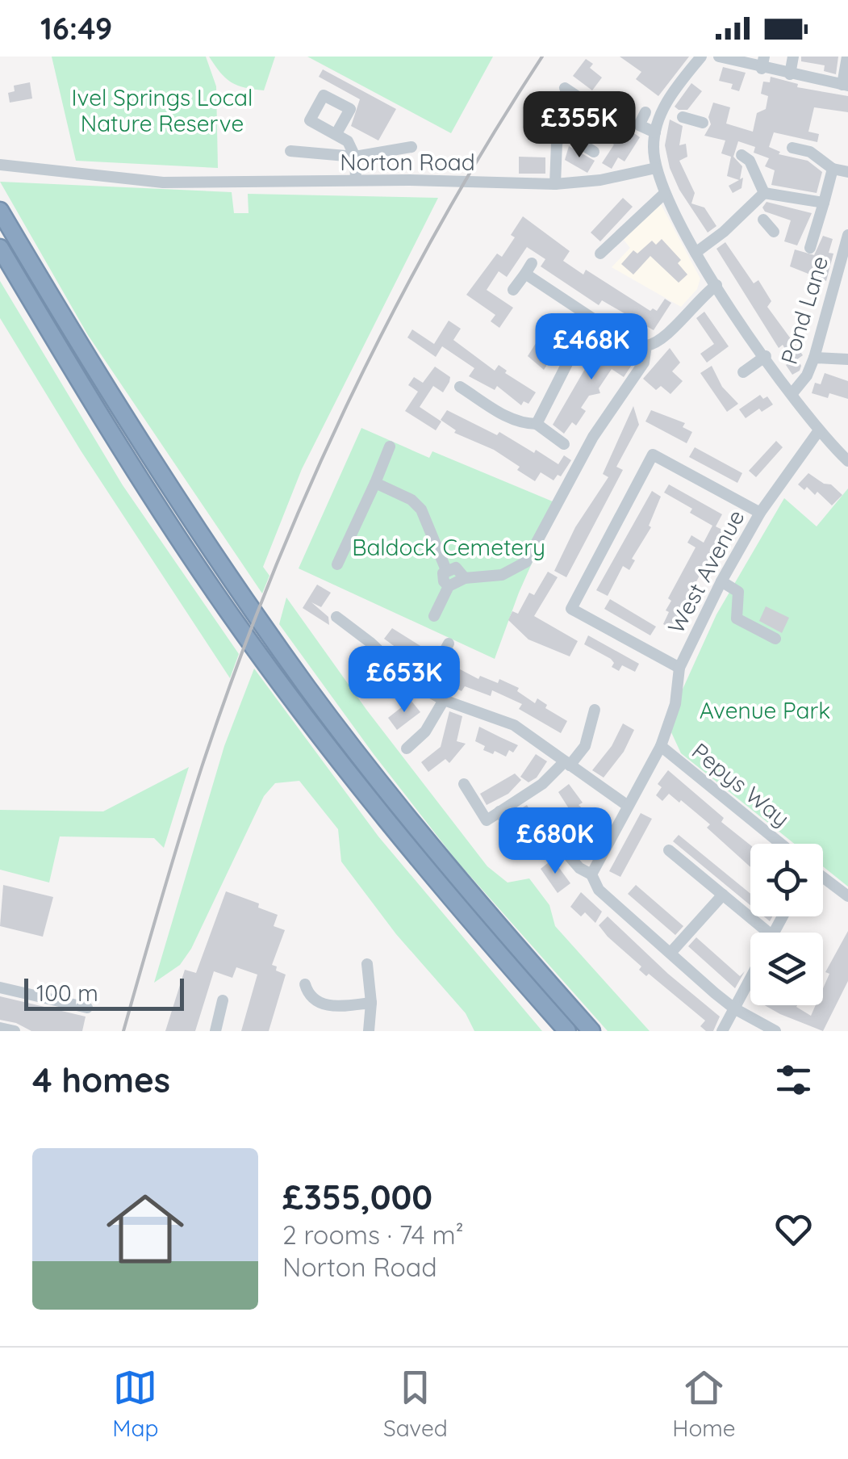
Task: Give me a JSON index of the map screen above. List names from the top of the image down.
{
  "streets": {
    "street": [
      "Norton Road",
      "Pond Lane",
      "West Avenue",
      "Pepys Way"
    ]
  },
  "crossings": [
    ["West Avenue", "Pepys Way"]
  ],
  "parks": ["Ivel Springs Local Nature Reserve", "Baldock Cemetery", "Avenue Park"],
  "scale_bar": "100 m",
  "page": {
    "status": "16:49",
    "price": [
      "£355K",
      "£468K",
      "£653K",
      "£680K"
    ],
    "scale": "100 m",
    "heading": "4 homes",
    "list": [
      {
        "name": "£355,000",
        "note": "2 rooms · 74 m² · Norton Road"
      }
    ],
    "tabs": ["Map", "Saved", "Home"]
  }
}
